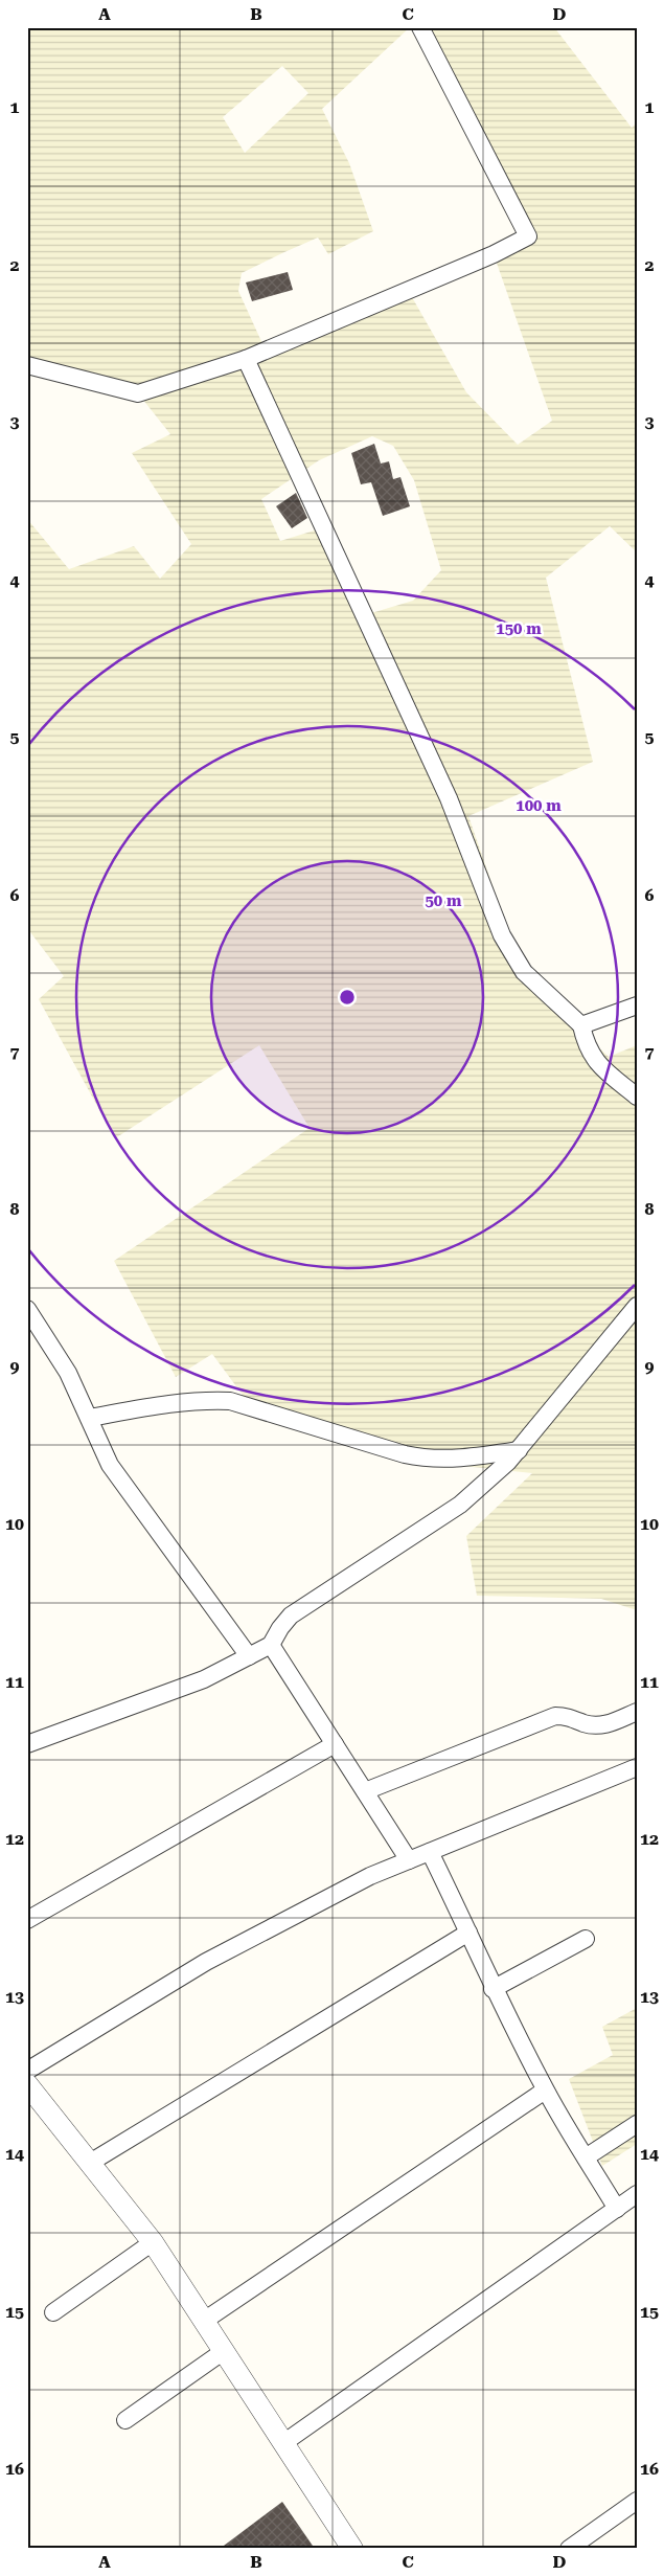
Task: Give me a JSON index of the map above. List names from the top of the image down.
{
  "grid": {
    "columns": [
      "A",
      "B",
      "C",
      "D"
    ],
    "rows": [
      "1",
      "2",
      "3",
      "4",
      "5",
      "6",
      "7",
      "8",
      "9",
      "10",
      "11",
      "12",
      "13",
      "14",
      "15",
      "16"
    ]
  },
  "rings": ["150 m", "100 m", "50 m"]
}
